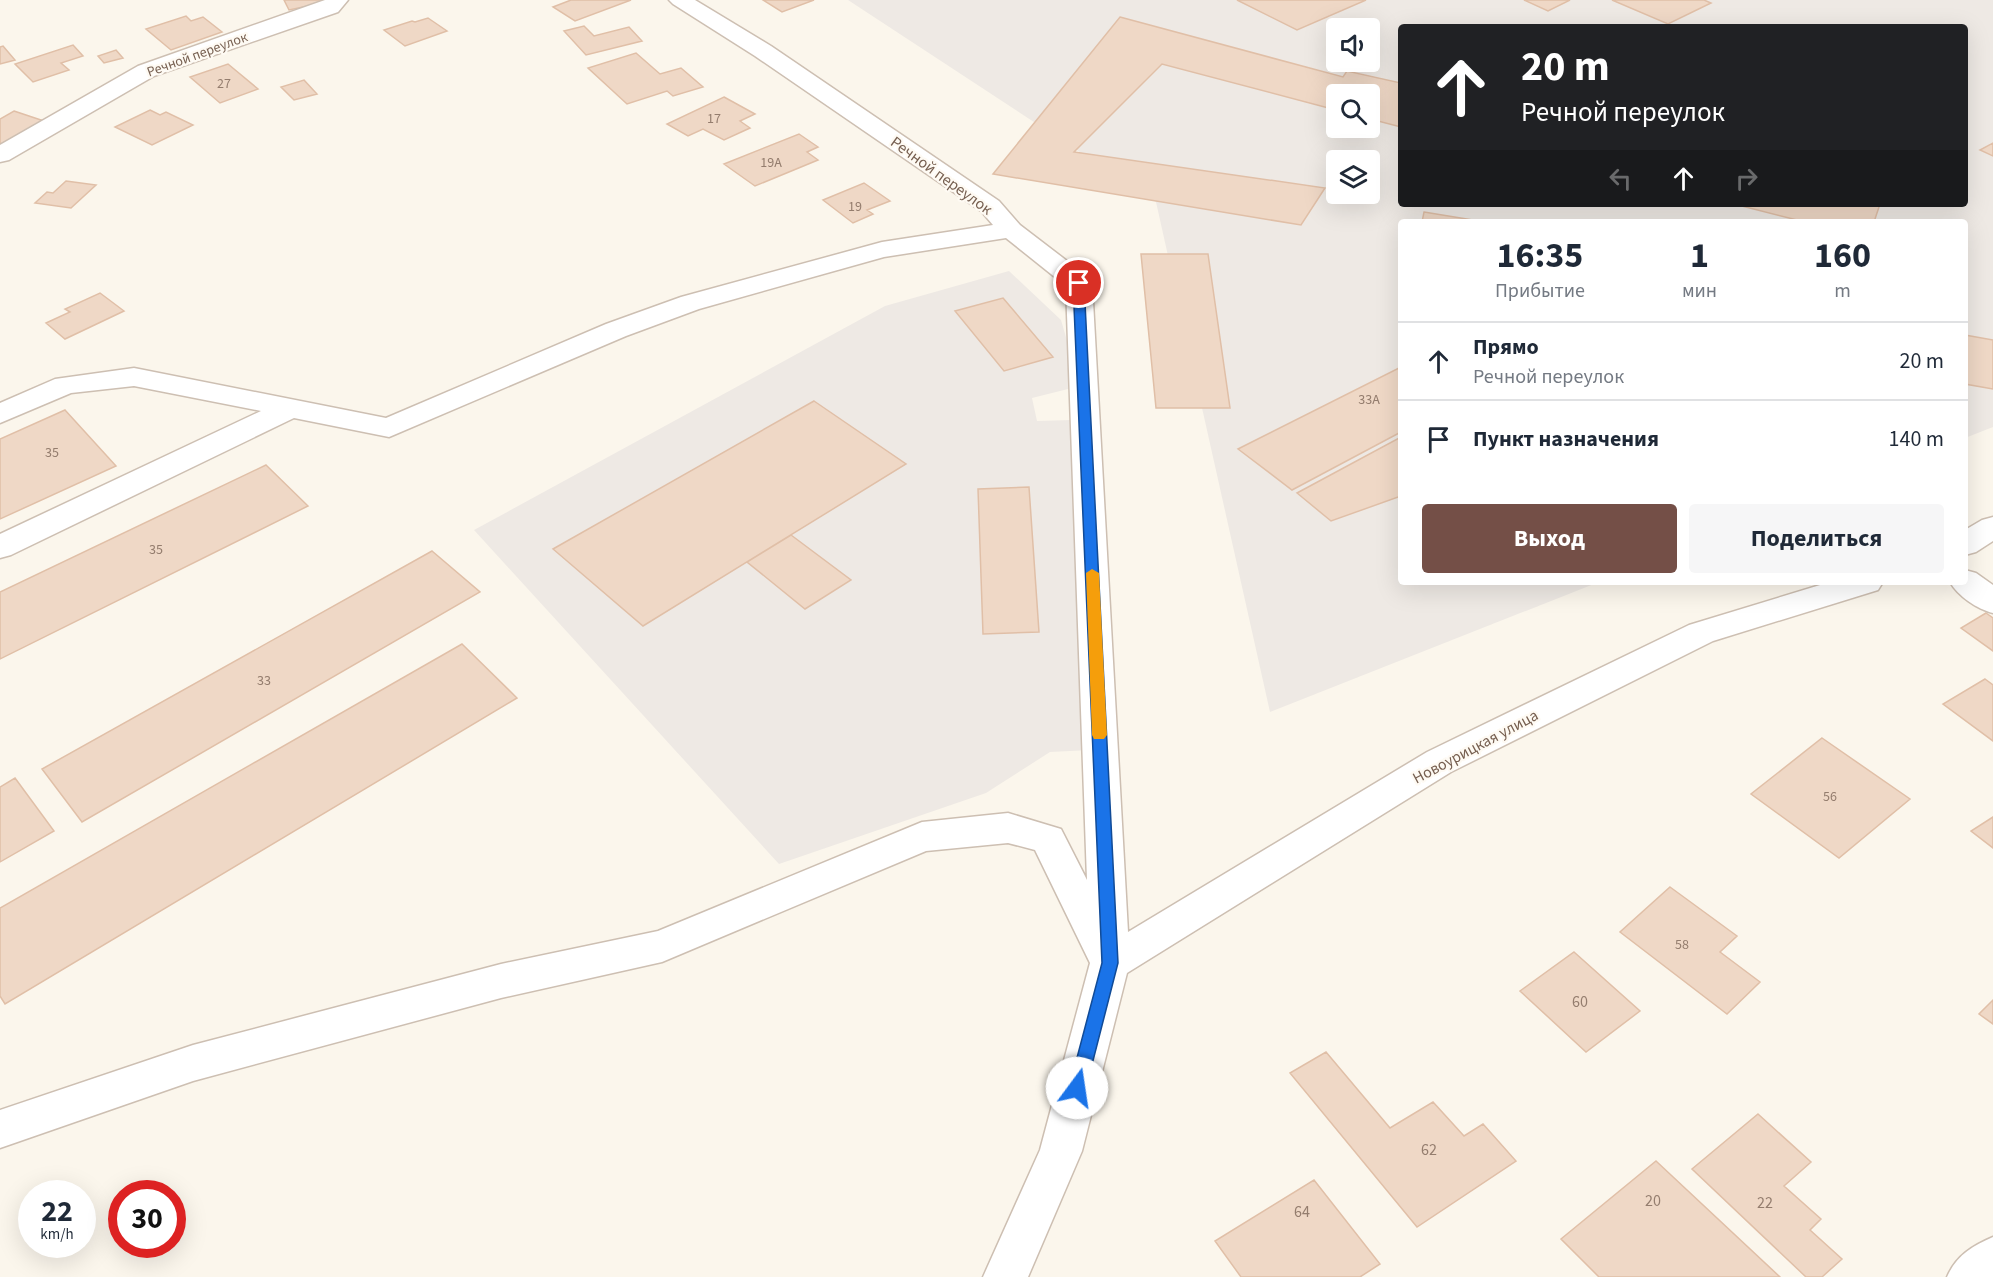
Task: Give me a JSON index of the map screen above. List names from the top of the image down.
{
  "streets": {
    "street": ["Речной переулок", "Новоурицкая улица"]
  },
  "crossings": [
    ["Речной переулок", "Новоурицкая улица"]
  ],
  "house_numbers": [
    "27",
    "17",
    "19А",
    "19",
    "33А",
    "35",
    "35",
    "33",
    "56",
    "58",
    "60",
    "62",
    "20",
    "22",
    "64"
  ],
  "page": {
    "turn": ["20 m", "Речной переулок"],
    "eta": [
      "16:35",
      "Прибытие",
      "1",
      "мин",
      "160",
      "m"
    ],
    "list": [
      {
        "name": "Прямо",
        "note": "Речной переулок",
        "value": "20 m"
      },
      {
        "name": "Пункт назначения",
        "value": "140 m"
      }
    ],
    "buttons": ["Выход", "Поделиться"],
    "speed": "22 km/h",
    "limit": "30"
  }
}
